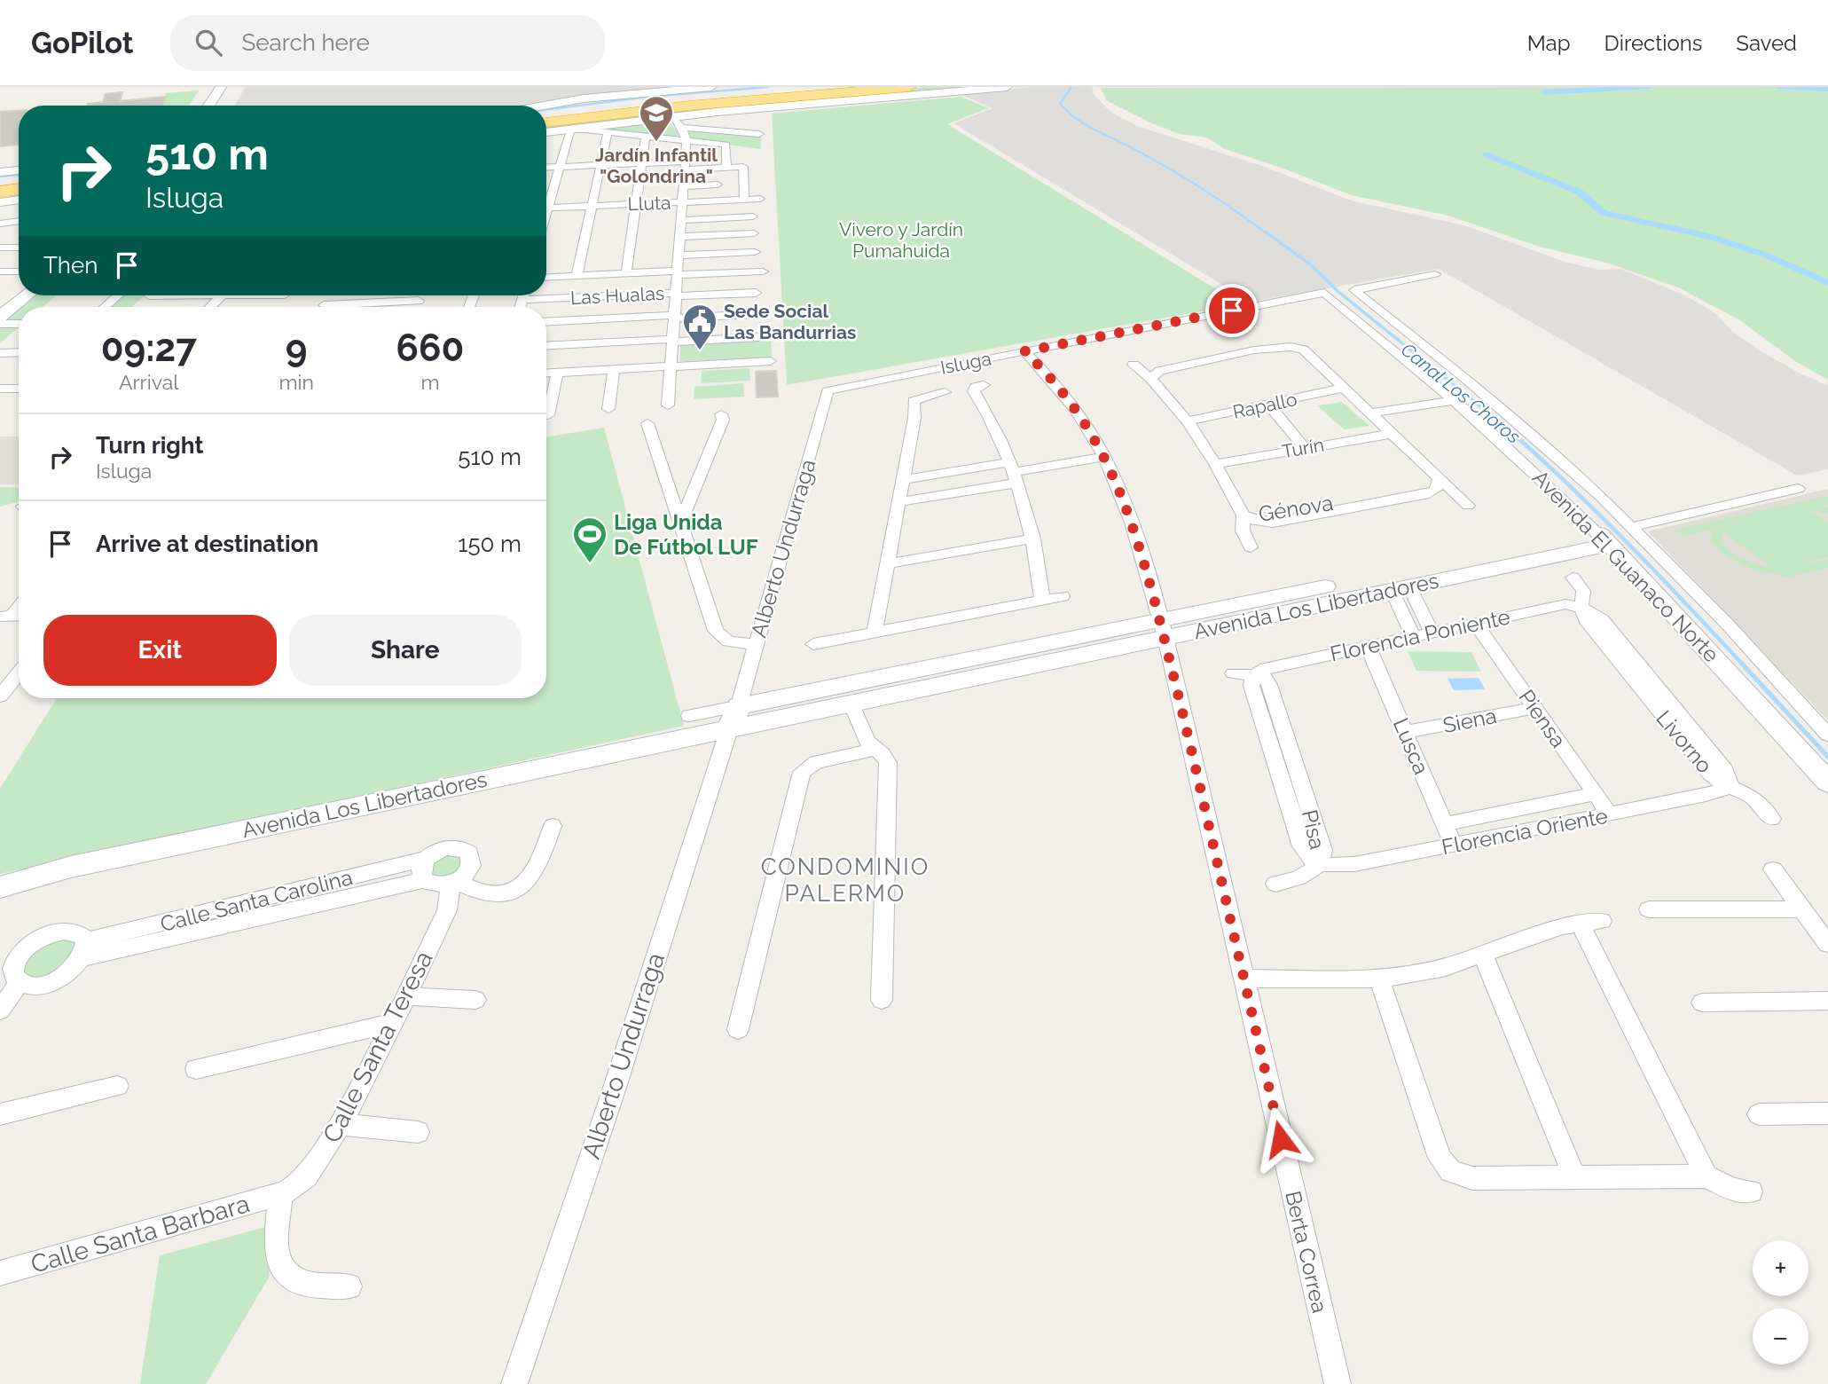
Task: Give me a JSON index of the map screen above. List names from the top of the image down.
{
  "streets": {
    "street": [
      "Lluta",
      "Las Hualas",
      "Isluga",
      "Rapallo",
      "Turín",
      "Génova",
      "Alberto Undurraga",
      "Avenida El Guanaco Norte",
      "Avenida Los Libertadores",
      "Florencia Poniente",
      "Piensa",
      "Siena",
      "Livorno",
      "Lusca",
      "Pisa",
      "Florencia Oriente",
      "Calle Santa Carolina",
      "Calle Santa Teresa",
      "Calle Santa Barbara",
      "Berta Correa"
    ]
  },
  "crossings": [
    ["Isluga", "Alberto Undurraga"],
    ["Isluga", "Avenida El Guanaco Norte"],
    ["Isluga", "Berta Correa"],
    ["Alberto Undurraga", "Avenida Los Libertadores"],
    ["Avenida El Guanaco Norte", "Avenida Los Libertadores"],
    ["Avenida Los Libertadores", "Berta Correa"],
    ["Florencia Poniente", "Piensa"],
    ["Florencia Poniente", "Livorno"],
    ["Florencia Poniente", "Lusca"],
    ["Florencia Poniente", "Pisa"],
    ["Piensa", "Siena"],
    ["Piensa", "Florencia Oriente"],
    ["Siena", "Lusca"],
    ["Livorno", "Florencia Oriente"],
    ["Lusca", "Florencia Oriente"],
    ["Pisa", "Florencia Oriente"],
    ["Calle Santa Carolina", "Calle Santa Teresa"],
    ["Calle Santa Teresa", "Calle Santa Barbara"]
  ],
  "districts": ["CONDOMINIO PALERMO"],
  "water": ["Canal Los Choros"],
  "parks": ["Vivero y Jardín Pumahuida"],
  "places": {
    "school or university": ["Jardín Infantil \"Golondrina\""],
    "public building": ["Sede Social Las Bandurrias"],
    "sports": ["Liga Unida De Fútbol LUF"]
  },
  "page": {
    "header": "GoPilot",
    "search": "Search here",
    "nav": ["Map", "Directions", "Saved"],
    "turn": ["510 m", "Isluga"],
    "then": "Then",
    "eta": [
      "09:27",
      "Arrival",
      "9",
      "min",
      "660",
      "m"
    ],
    "list": [
      {
        "name": "Turn right",
        "note": "Isluga",
        "value": "510 m"
      },
      {
        "name": "Arrive at destination",
        "value": "150 m"
      }
    ],
    "buttons": ["Exit", "Share"],
    "map_buttons": ["+", "−"]
  }
}
